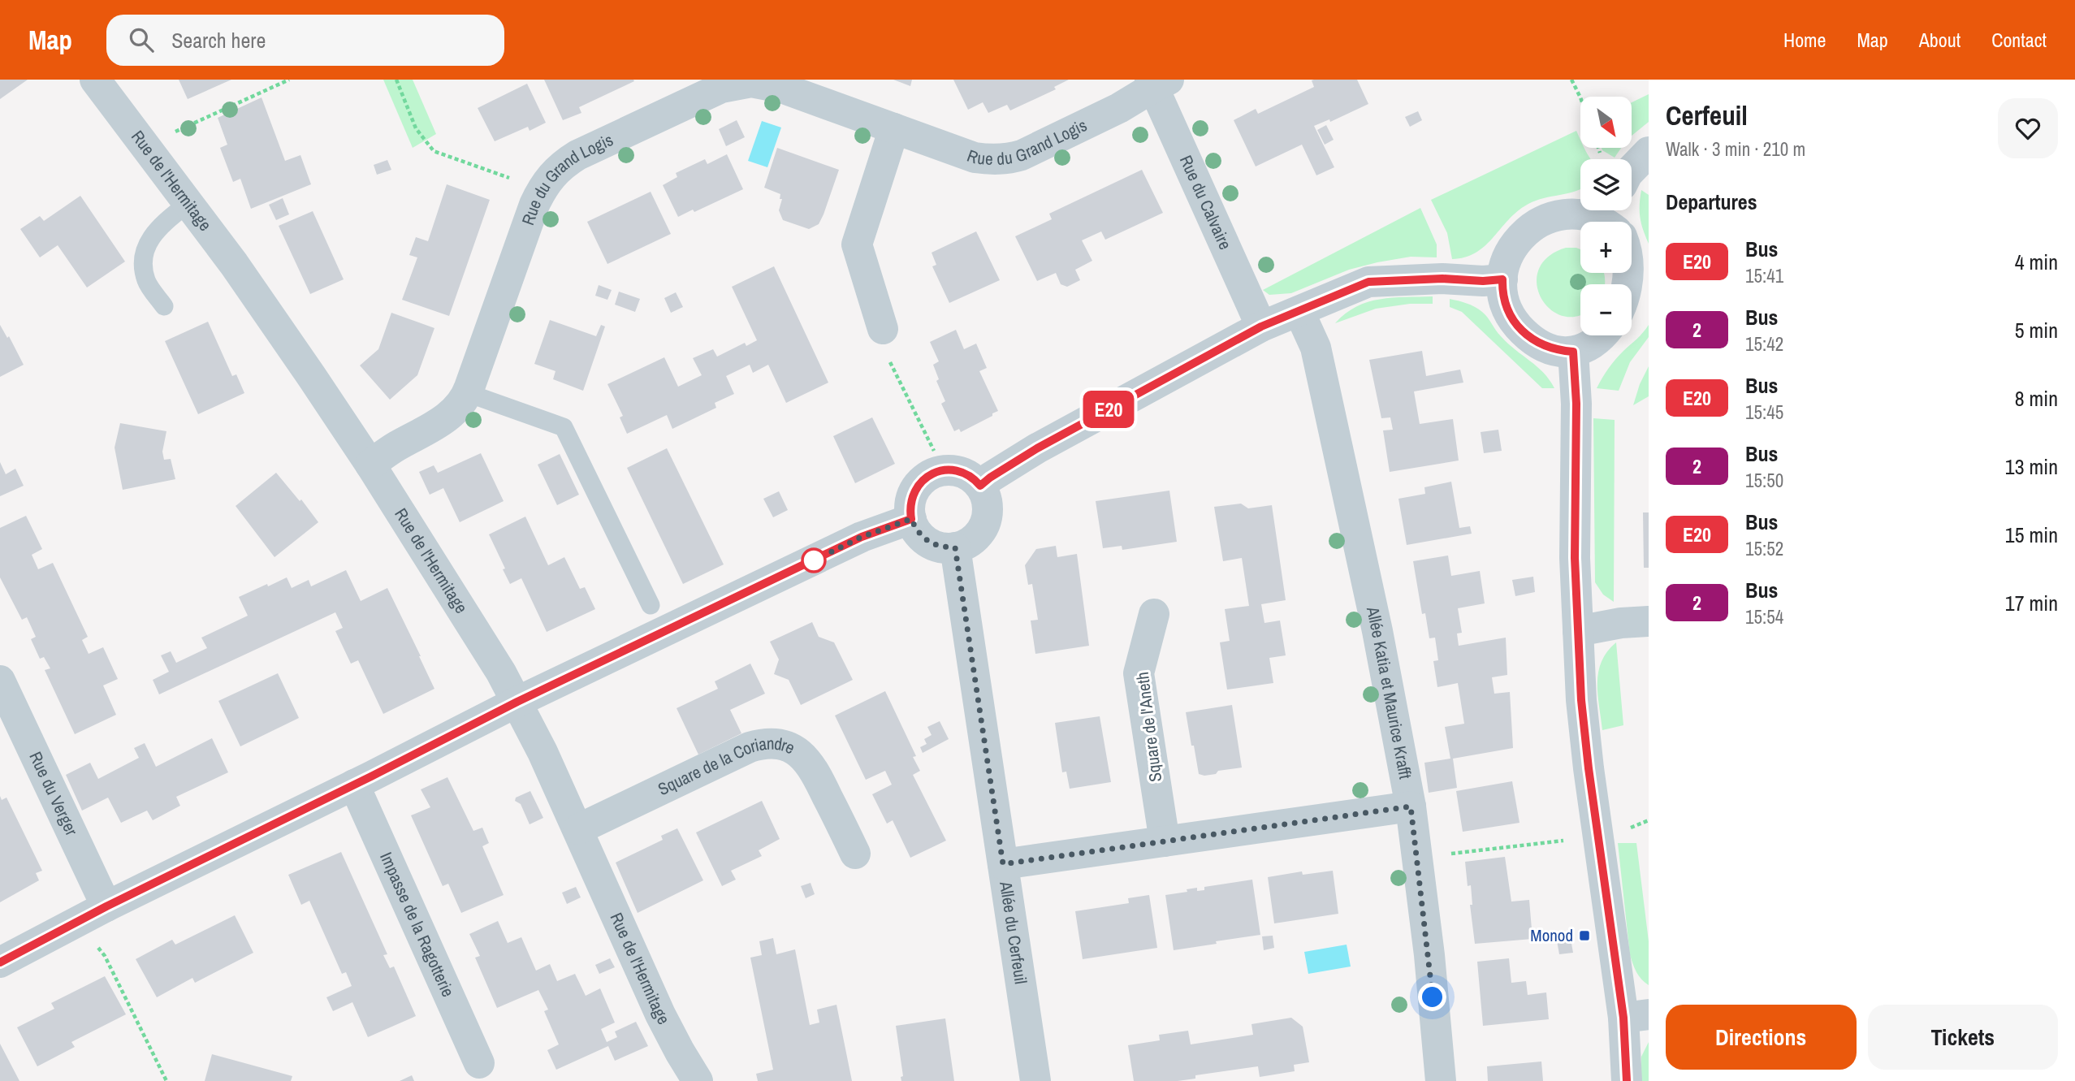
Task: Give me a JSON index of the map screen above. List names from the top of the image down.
{
  "streets": {
    "street": [
      "Rue du Grand Logis",
      "Rue de l'Hermitage",
      "Rue du Calvaire",
      "Allée Katia et Maurice Krafft",
      "Square de l'Aneth",
      "Square de la Coriandre",
      "Rue du Verger",
      "Impasse de la Ragotterie",
      "Allée du Cerfeuil"
    ]
  },
  "crossings": [
    ["Rue du Grand Logis", "Rue de l'Hermitage"],
    ["Rue du Grand Logis", "Rue du Calvaire"],
    ["Rue de l'Hermitage", "Square de la Coriandre"]
  ],
  "places": {
    "transit": ["Monod"]
  },
  "lines": ["bus line E20"],
  "north": "bottom right",
  "page": {
    "header": "Map",
    "search": "Search here",
    "nav": [
      "Home",
      "Map",
      "About",
      "Contact"
    ],
    "on_map": "E20",
    "heading": [
      ["Cerfeuil", "Walk · 3 min · 210 m"],
      "Departures"
    ],
    "map_buttons": ["+", "−"],
    "list": [
      {
        "mark": "E20",
        "name": "Bus",
        "note": "15:41",
        "value": "4 min"
      },
      {
        "mark": "2",
        "name": "Bus",
        "note": "15:42",
        "value": "5 min"
      },
      {
        "mark": "E20",
        "name": "Bus",
        "note": "15:45",
        "value": "8 min"
      },
      {
        "mark": "2",
        "name": "Bus",
        "note": "15:50",
        "value": "13 min"
      },
      {
        "mark": "E20",
        "name": "Bus",
        "note": "15:52",
        "value": "15 min"
      },
      {
        "mark": "2",
        "name": "Bus",
        "note": "15:54",
        "value": "17 min"
      }
    ],
    "buttons": ["Directions", "Tickets"]
  }
}
